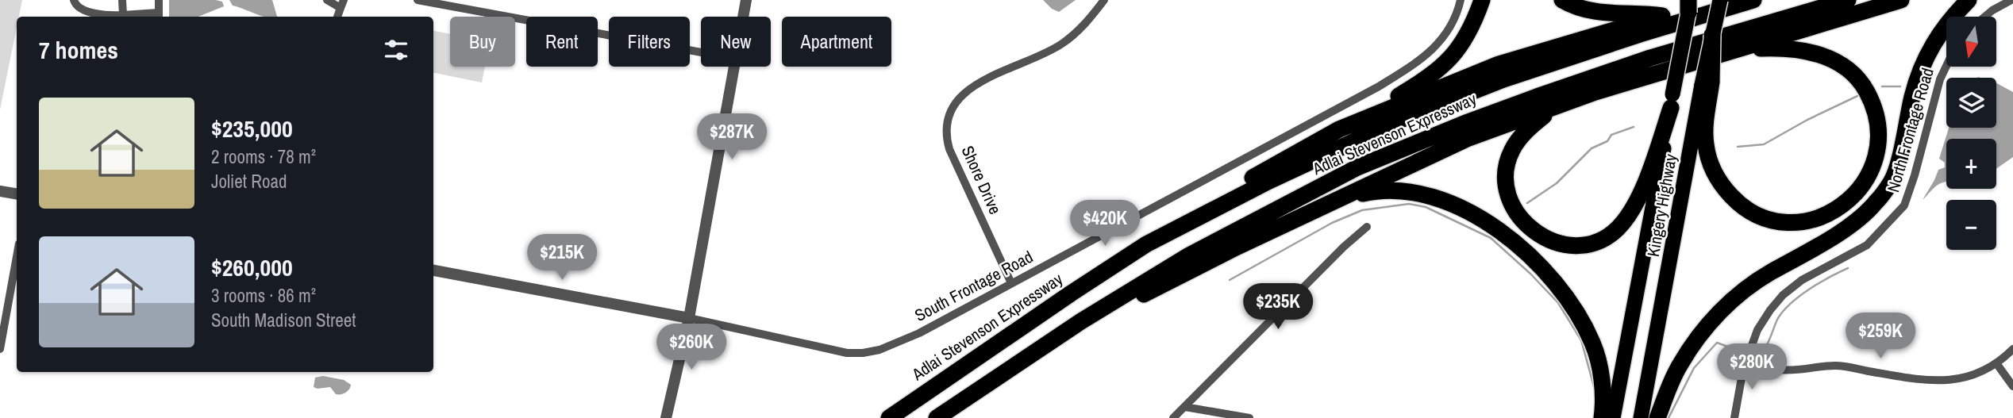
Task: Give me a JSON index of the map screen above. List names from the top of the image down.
{
  "streets": {
    "highway": ["Adlai Stevenson Expressway", "Kingery Highway"],
    "street": ["North Frontage Road", "Shore Drive", "South Frontage Road"]
  },
  "crossings": [
    ["Shore Drive", "South Frontage Road"]
  ],
  "north": "bottom",
  "page": {
    "map_buttons": ["+", "−"],
    "chip": [
      "Buy",
      "Rent",
      "Filters",
      "New",
      "Apartment"
    ],
    "heading": "7 homes",
    "list": [
      {
        "name": "$235,000",
        "note": "2 rooms · 78 m² · Joliet Road"
      },
      {
        "name": "$260,000",
        "note": "3 rooms · 86 m² · South Madison Street"
      }
    ],
    "price": [
      "$287K",
      "$420K",
      "$215K",
      "$235K",
      "$259K",
      "$260K",
      "$280K"
    ]
  }
}
